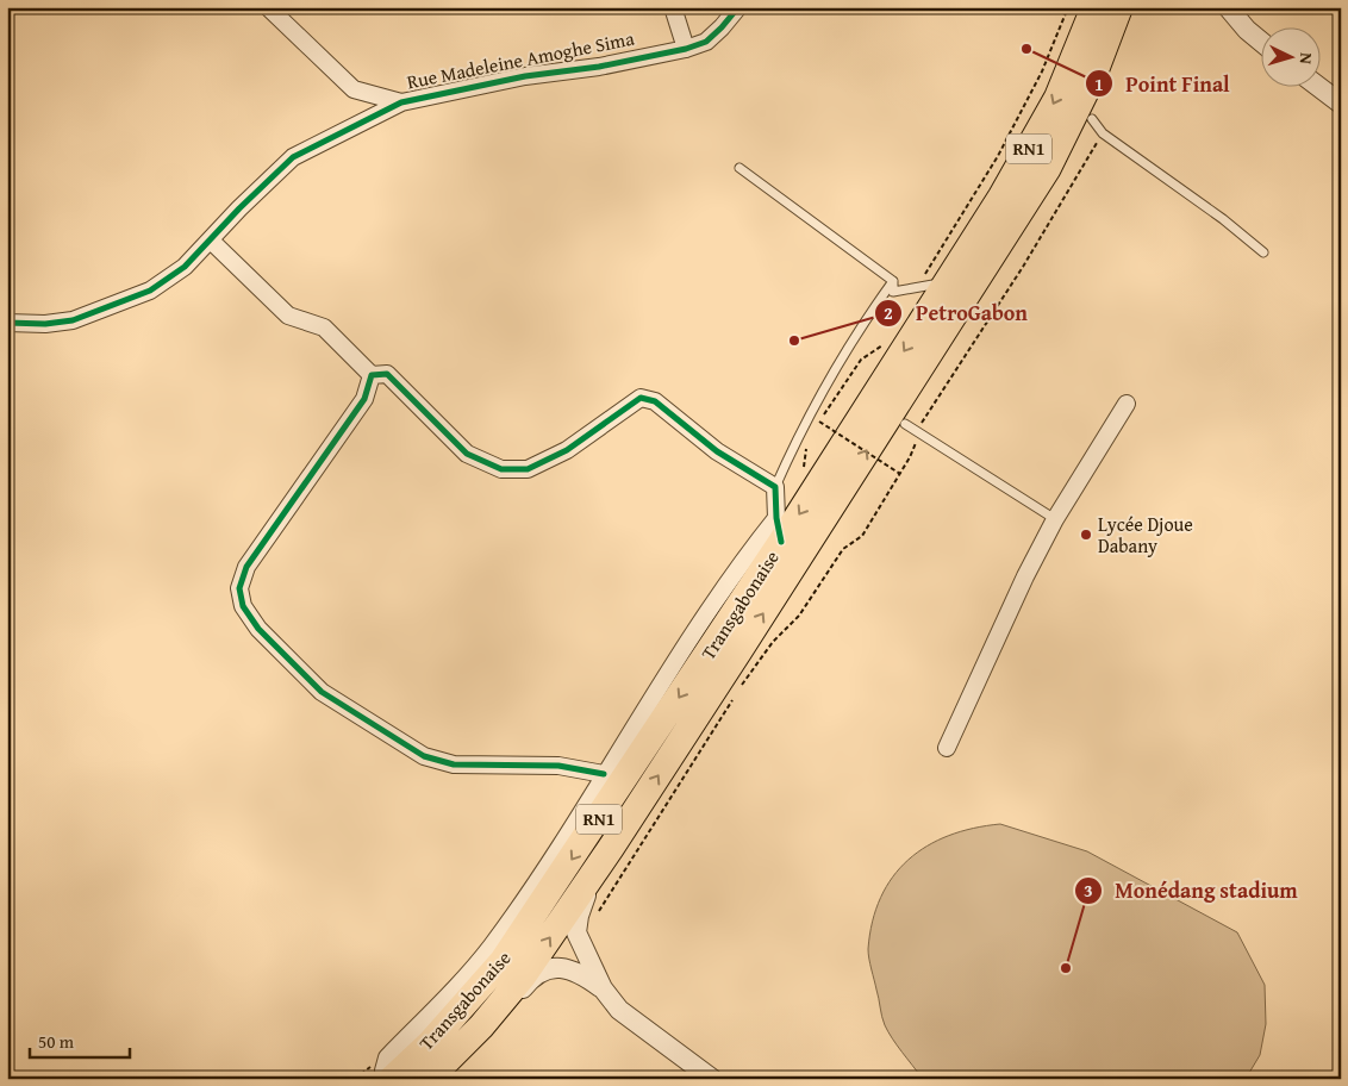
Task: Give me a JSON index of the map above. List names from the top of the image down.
{
  "streets": {
    "highway": ["RN1", "Transgabonaise"],
    "street": ["Rue Madeleine Amoghe Sima"]
  },
  "places": [
    "Point Final",
    "PetroGabon",
    "Lycée Djoue Dabany",
    "Monédang stadium"
  ],
  "scale_bar": "50 m",
  "north": "right"
}
